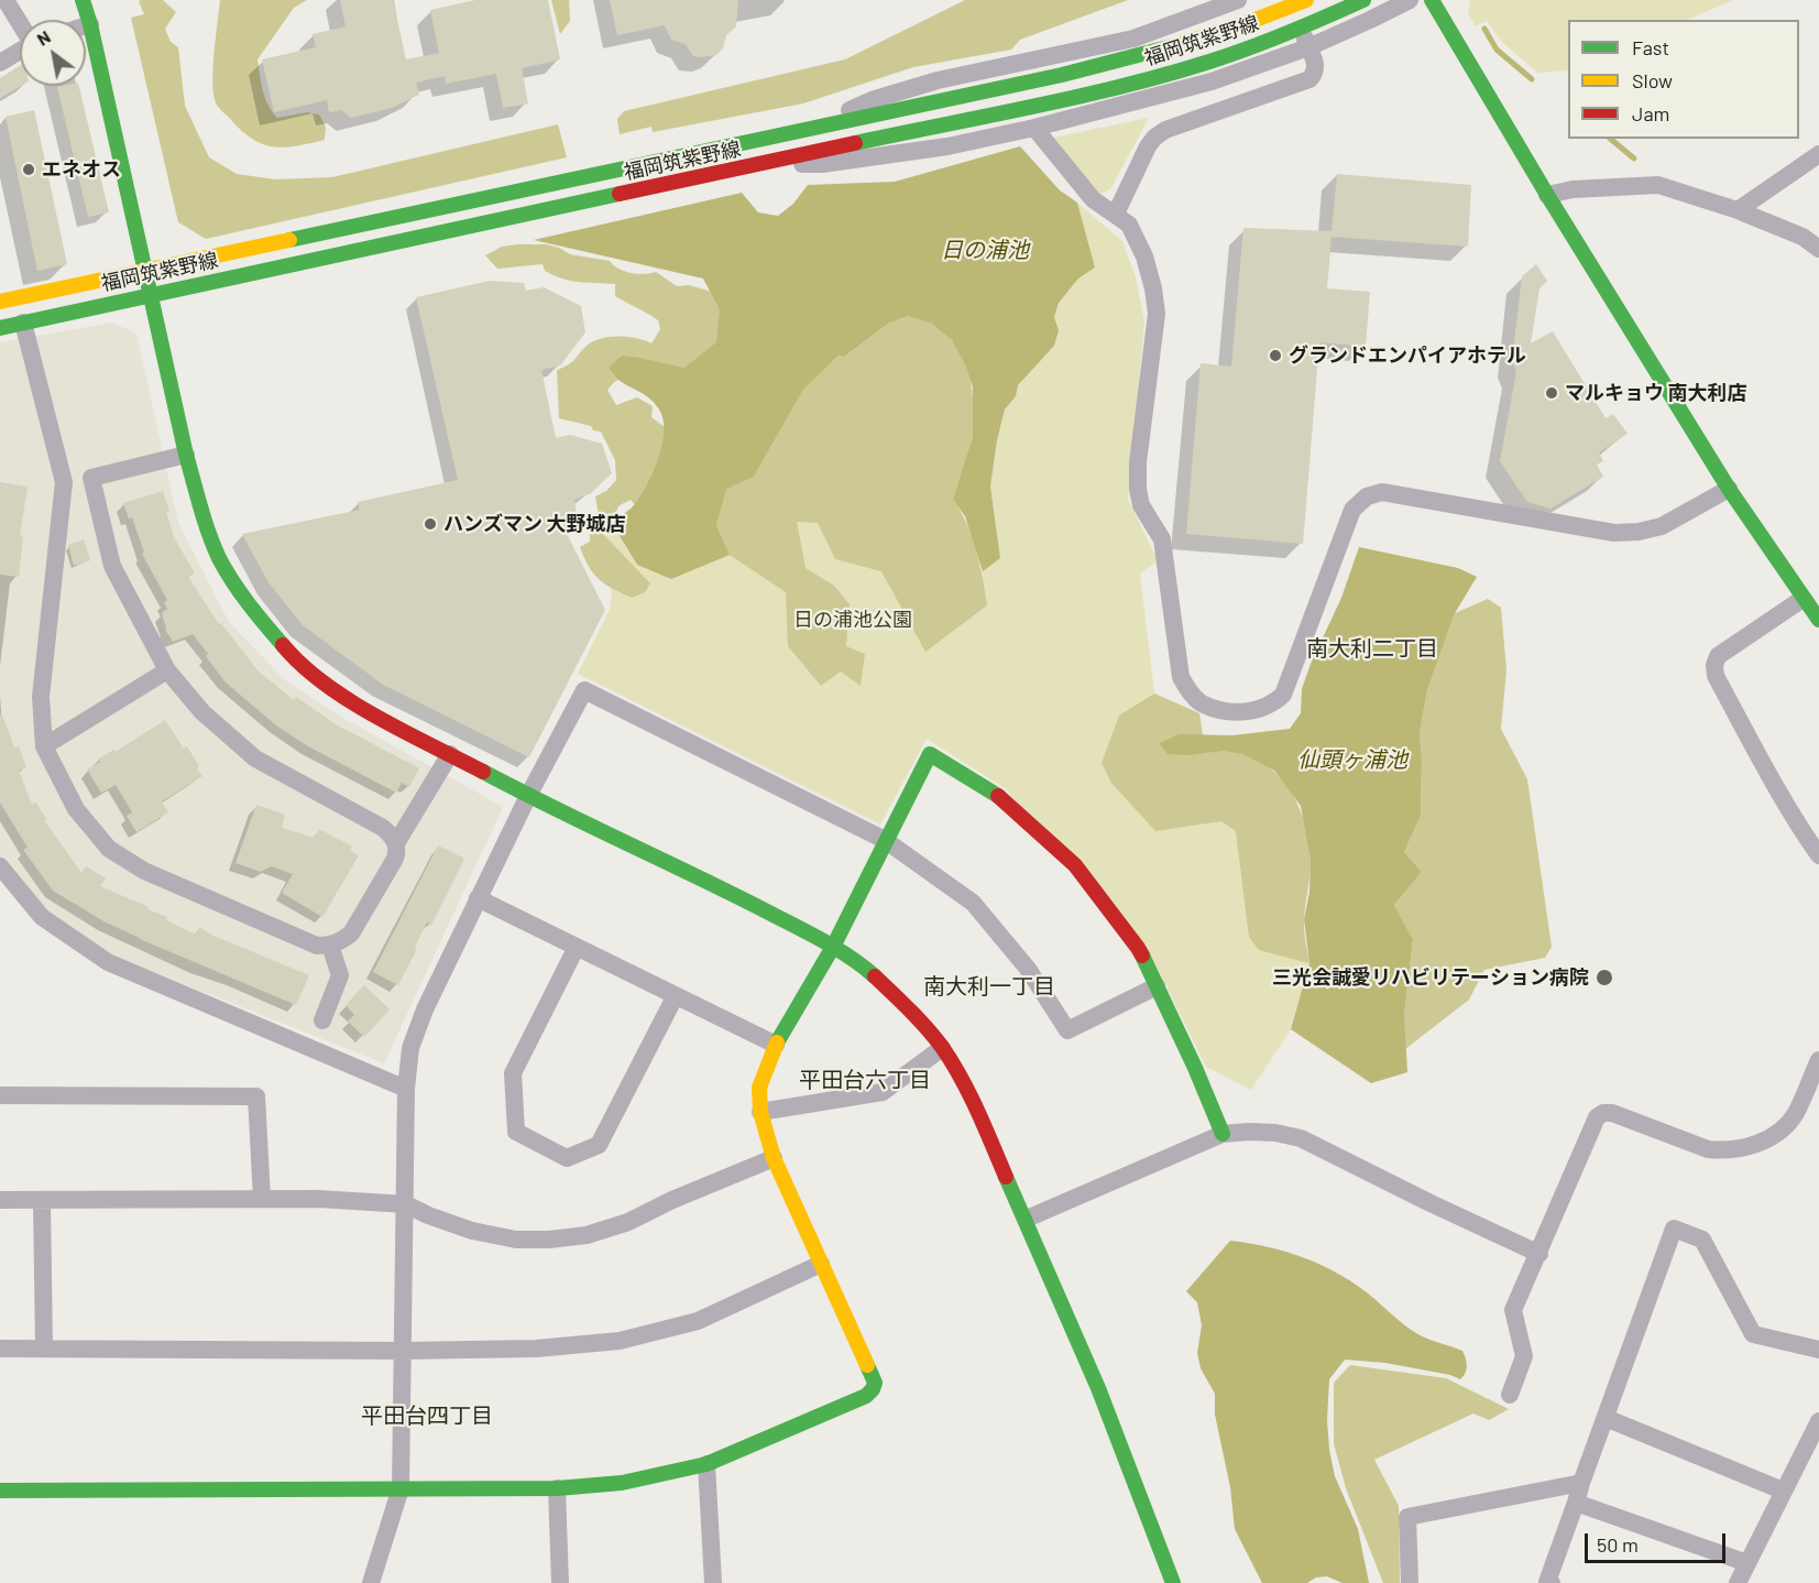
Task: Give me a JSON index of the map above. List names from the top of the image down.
{
  "streets": {
    "street": ["福岡筑紫野線"]
  },
  "districts": [
    "南大利二丁目",
    "南大利一丁目",
    "平田台六丁目",
    "平田台四丁目"
  ],
  "water": ["日の浦池", "仙頭ヶ浦池"],
  "parks": ["日の浦池公園"],
  "places": [
    "エネオス",
    "グランドエンパイアホテル",
    "マルキョウ 南大利店",
    "ハンズマン 大野城店",
    "三光会誠愛リハビリテーション病院"
  ],
  "legend": ["Fast", "Slow", "Jam"],
  "scale_bar": "50 m",
  "north": "top left"
}
